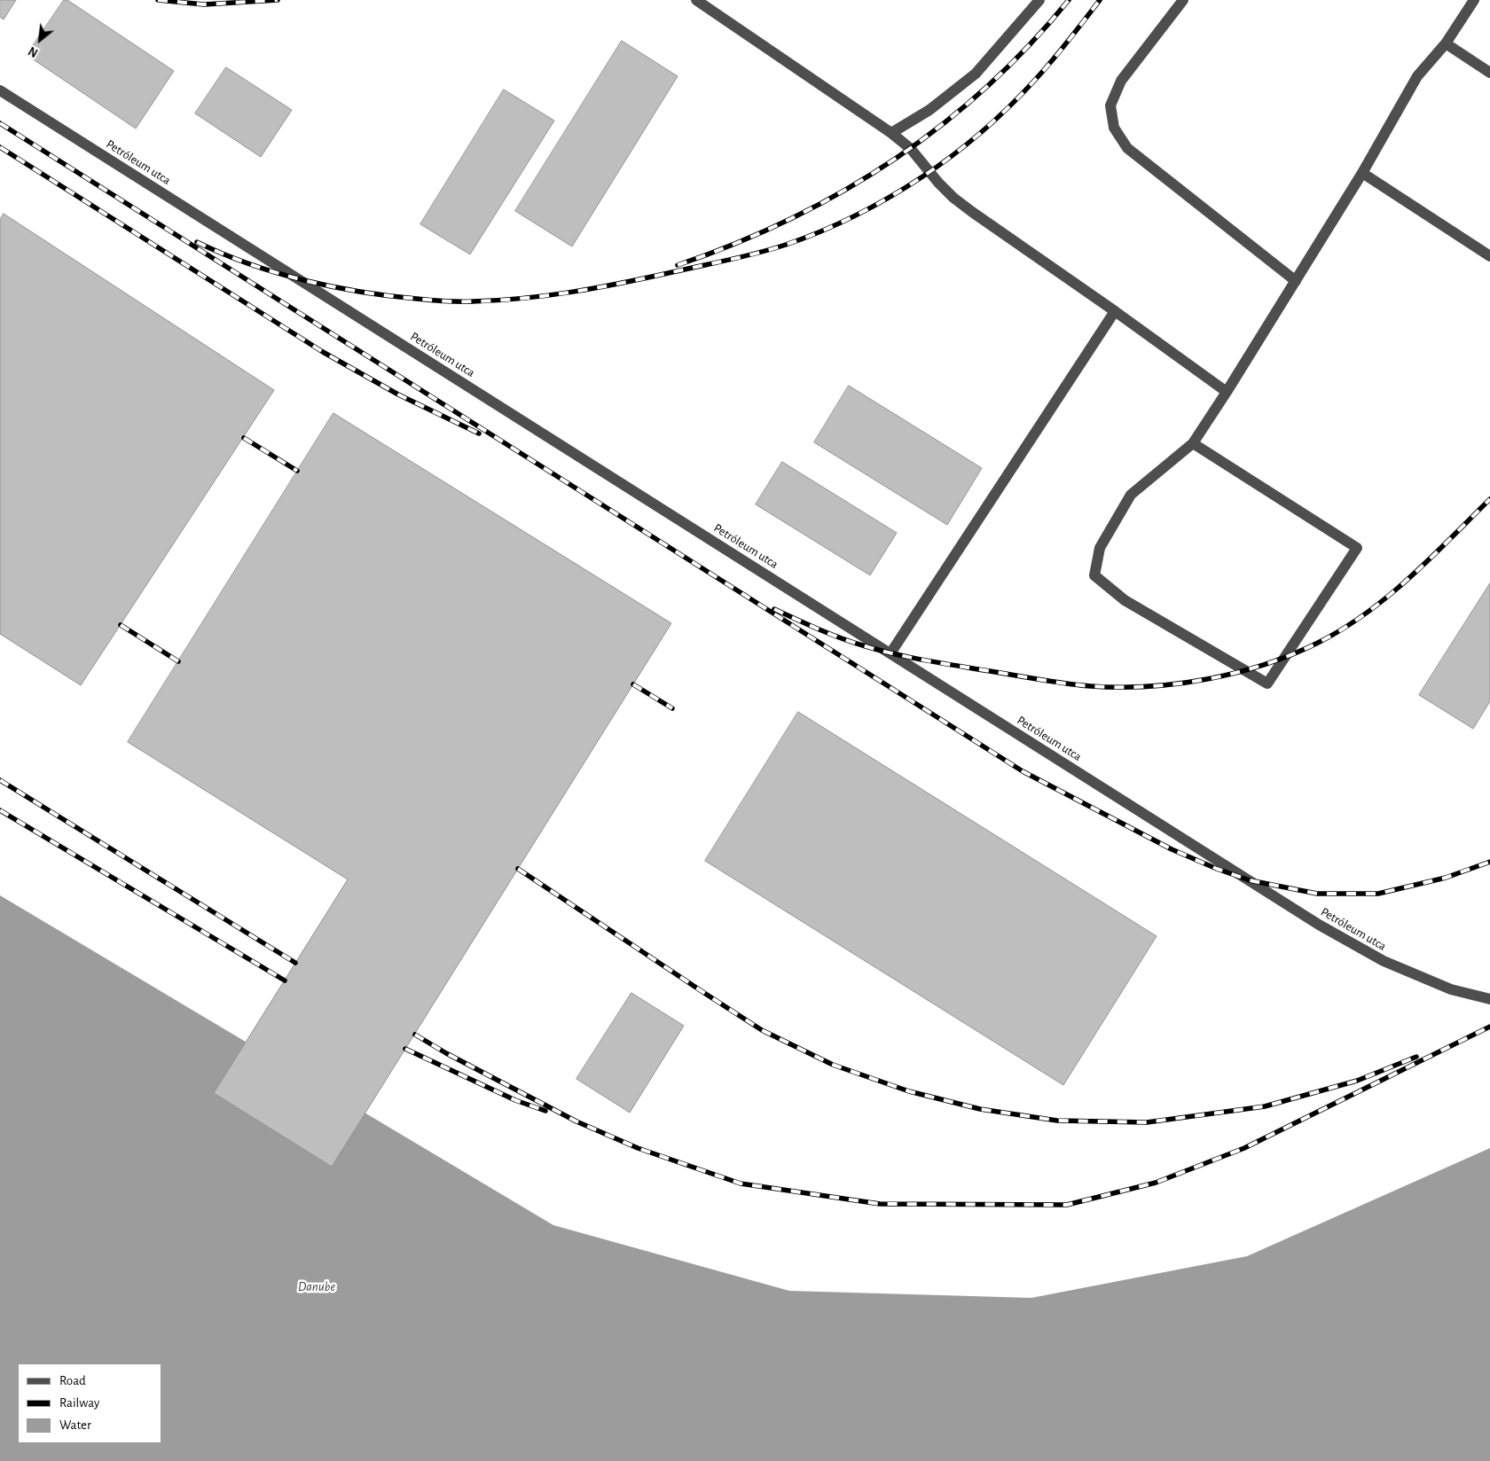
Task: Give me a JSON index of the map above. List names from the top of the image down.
{
  "streets": {
    "street": ["Petróleum utca"]
  },
  "water": ["Danube"],
  "legend": ["Road", "Railway", "Water"],
  "north": "bottom left"
}
